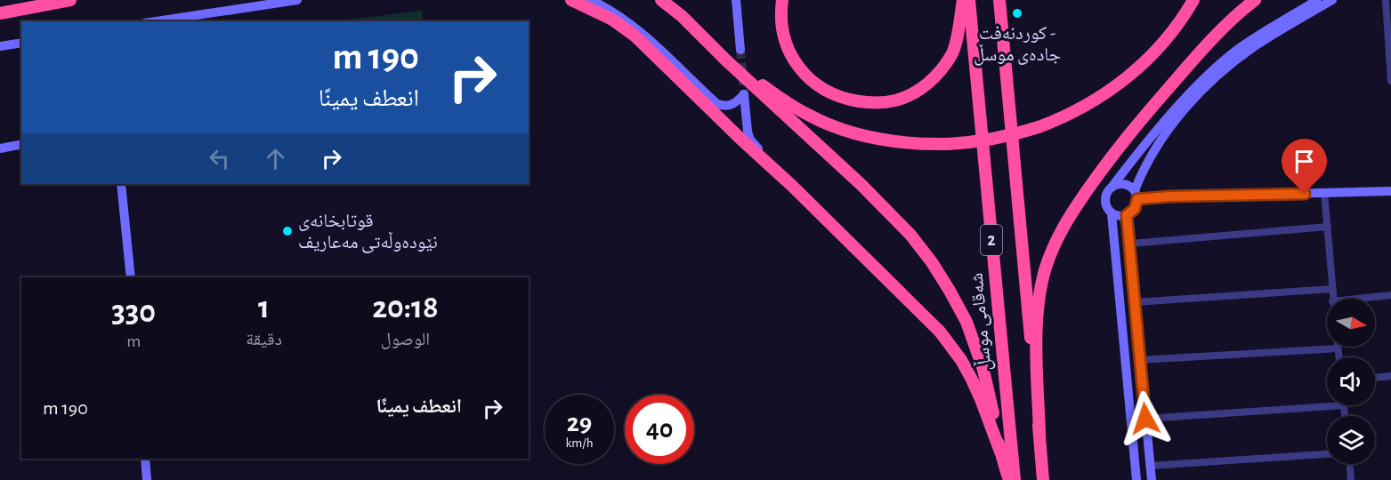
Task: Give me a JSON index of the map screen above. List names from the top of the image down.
{
  "streets": {
    "highway": ["2", "شەقامی موسڵ"]
  },
  "places": ["کوردنەفت - جادەی موسڵ", "قوتابخانەی نێودەوڵەتی مەعاریف"],
  "north": "right",
  "page": {
    "turn": ["190 m", "انعطف يمينًا"],
    "eta": [
      "20:18",
      "الوصول",
      "1",
      "دقيقة",
      "330",
      "m"
    ],
    "list": [
      {
        "name": "انعطف يمينًا",
        "value": "190 m"
      }
    ],
    "speed": "29 km/h",
    "limit": "40"
  }
}
